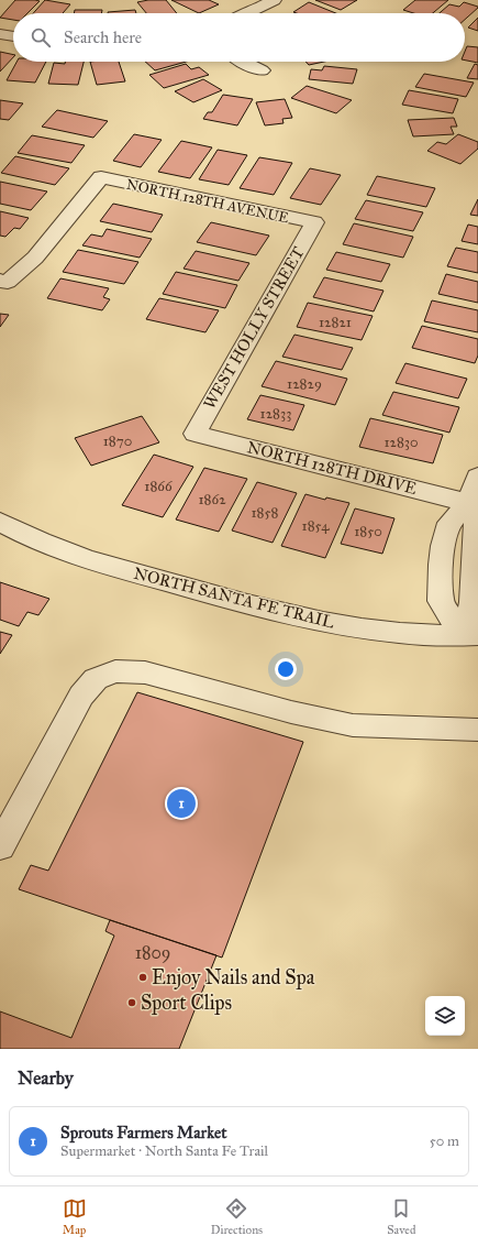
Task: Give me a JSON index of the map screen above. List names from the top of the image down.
{
  "streets": {
    "street": [
      "NORTH 128TH AVENUE",
      "WEST HOLLY STREET",
      "NORTH 128TH DRIVE",
      "NORTH SANTA FE TRAIL"
    ]
  },
  "crossings": [
    ["NORTH 128TH AVENUE", "WEST HOLLY STREET"],
    ["WEST HOLLY STREET", "NORTH 128TH DRIVE"]
  ],
  "places": ["Enjoy Nails and Spa", "Sport Clips"],
  "house_numbers": [
    "12821",
    "12829",
    "12833",
    "1870",
    "12830",
    "1866",
    "1862",
    "1858",
    "1854",
    "1850",
    "1809"
  ],
  "page": {
    "search": "Search here",
    "pins": "1",
    "heading": "Nearby",
    "list": [
      {
        "mark": "1",
        "name": "Sprouts Farmers Market",
        "note": "Supermarket · North Santa Fe Trail",
        "value": "50 m"
      }
    ],
    "nav": ["Map", "Directions", "Saved"]
  }
}
